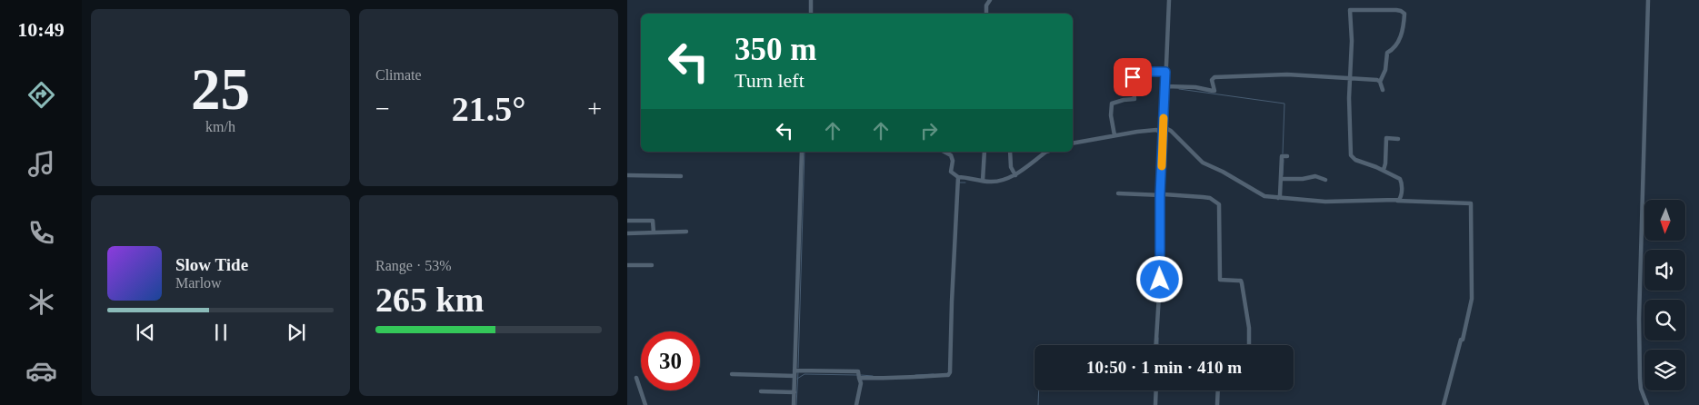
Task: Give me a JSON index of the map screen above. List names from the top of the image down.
{
  "north": "bottom",
  "page": {
    "tabs": "10:49",
    "tile": [
      ["25", "km/h"],
      "Climate",
      ["Range · 53%", "265 km"]
    ],
    "turn": ["350 m", "Turn left"],
    "heat": ["−", "21.5°", "+"],
    "song": ["Slow Tide", "Marlow"],
    "limit": "30",
    "trip": "10:50 · 1 min · 410 m"
  }
}
